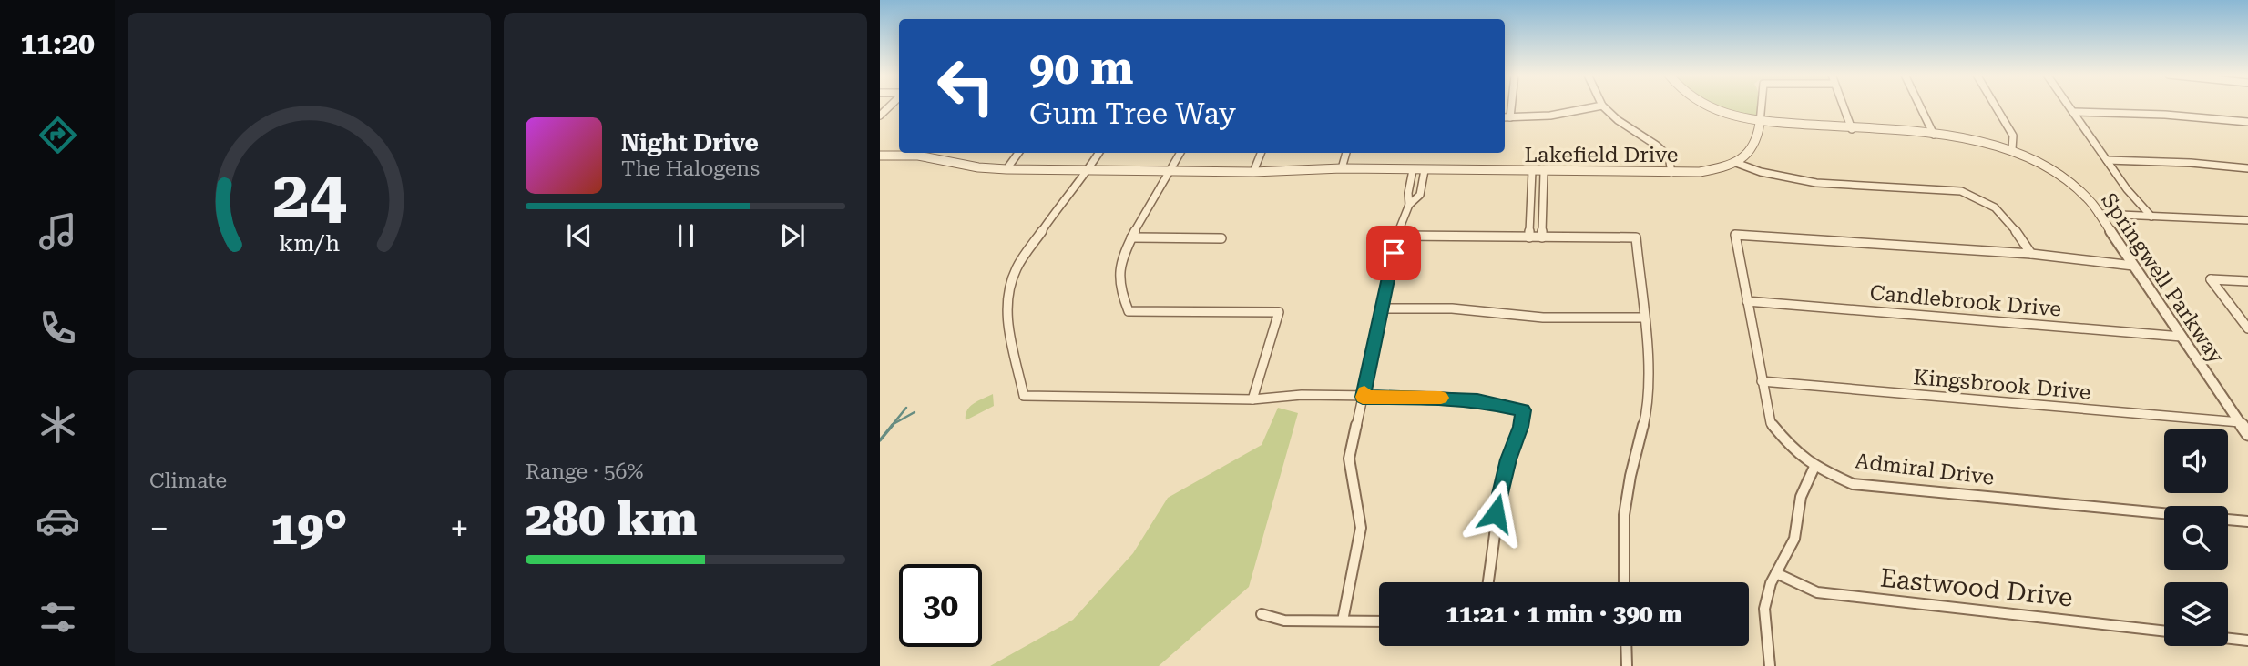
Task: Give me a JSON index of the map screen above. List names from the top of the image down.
{
  "streets": {
    "street": [
      "Lakefield Drive",
      "Springwell Parkway",
      "Candlebrook Drive",
      "Kingsbrook Drive",
      "Admiral Drive",
      "Eastwood Drive"
    ]
  },
  "crossings": [
    ["Springwell Parkway", "Candlebrook Drive"],
    ["Springwell Parkway", "Kingsbrook Drive"],
    ["Candlebrook Drive", "Admiral Drive"],
    ["Kingsbrook Drive", "Admiral Drive"]
  ],
  "page": {
    "tabs": "11:20",
    "turn": ["90 m", "Gum Tree Way"],
    "song": ["Night Drive", "The Halogens"],
    "tile": [
      "Climate",
      ["Range · 56%", "280 km"]
    ],
    "heat": ["−", "19°", "+"],
    "limit": "30",
    "trip": "11:21 · 1 min · 390 m",
    "gauge": ["24", "km/h"]
  }
}
